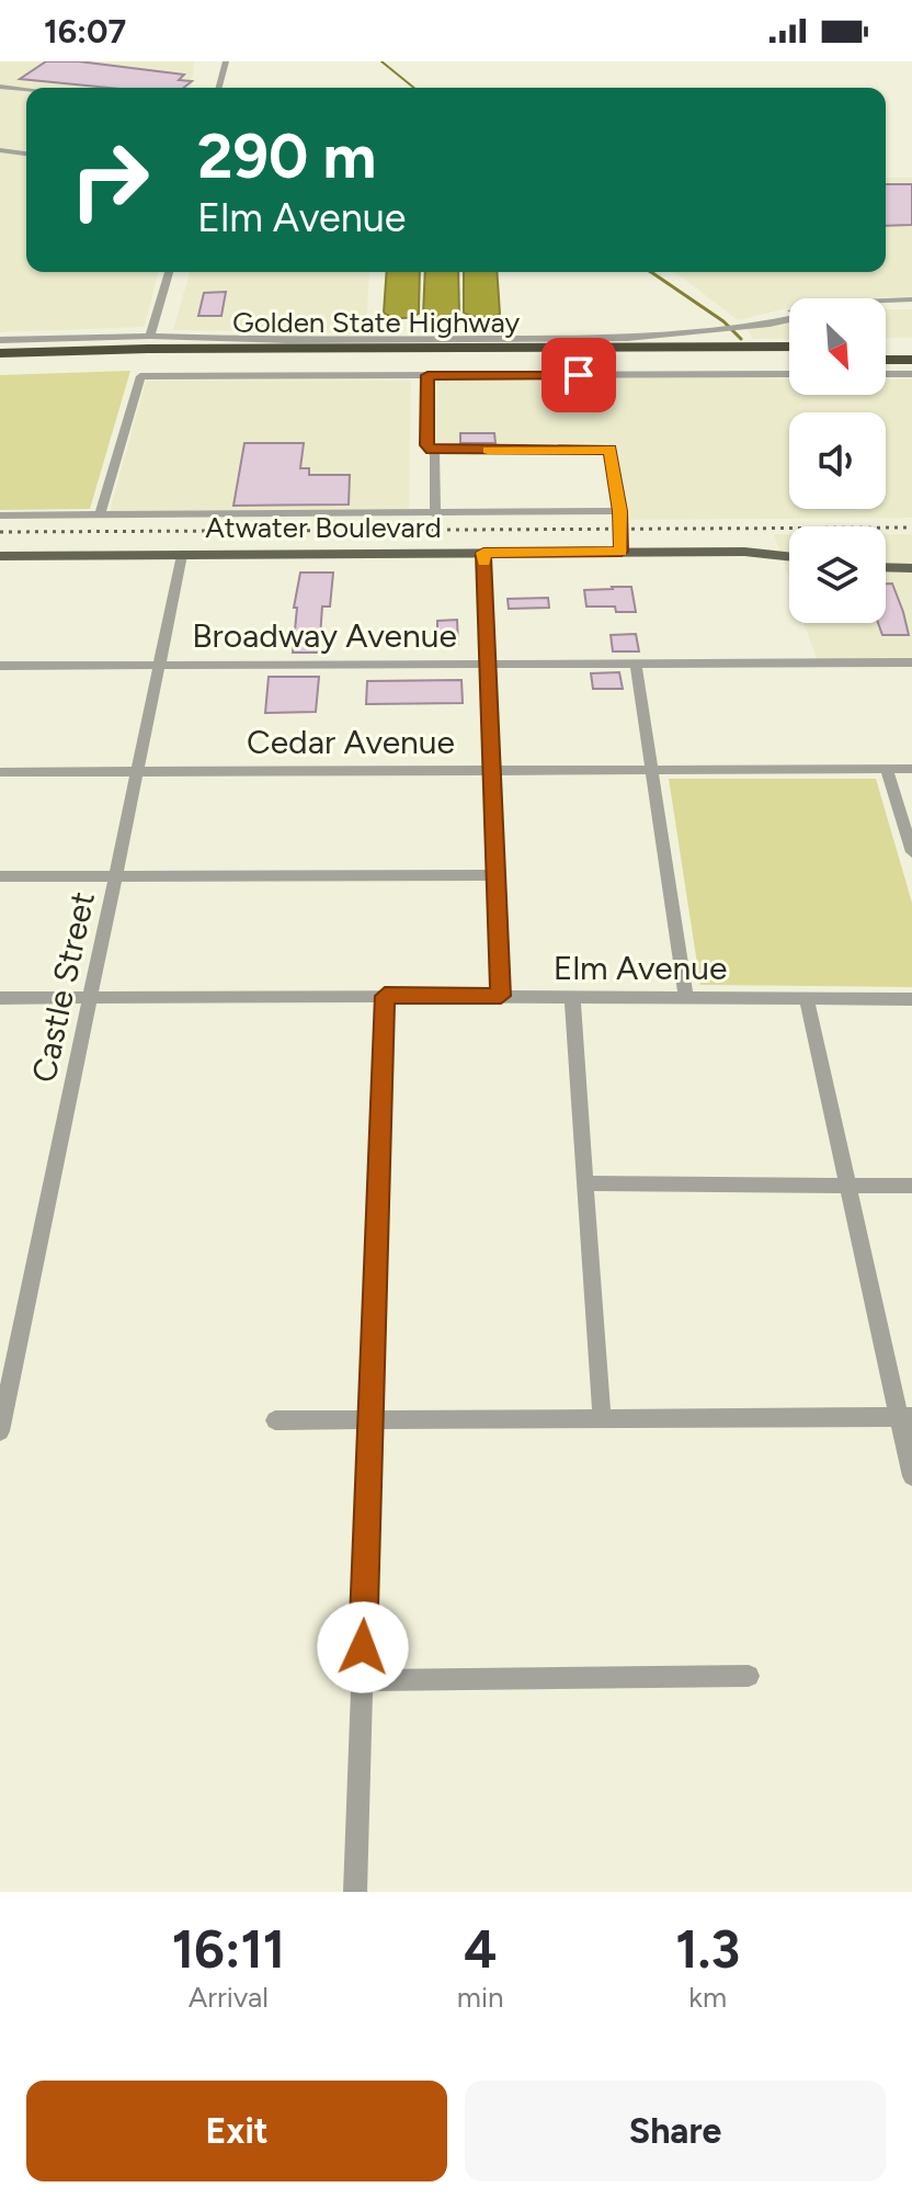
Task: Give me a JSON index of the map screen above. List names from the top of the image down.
{
  "streets": {
    "highway": ["Golden State Highway"],
    "main road": ["Atwater Boulevard"],
    "street": [
      "Broadway Avenue",
      "Cedar Avenue",
      "Elm Avenue",
      "Castle Street"
    ]
  },
  "crossings": [
    ["Atwater Boulevard", "Castle Street"],
    ["Broadway Avenue", "Castle Street"],
    ["Cedar Avenue", "Castle Street"],
    ["Elm Avenue", "Castle Street"]
  ],
  "north": "bottom right",
  "page": {
    "status": "16:07",
    "turn": ["290 m", "Elm Avenue"],
    "eta": [
      "16:11",
      "Arrival",
      "4",
      "min",
      "1.3",
      "km"
    ],
    "buttons": ["Exit", "Share"]
  }
}
